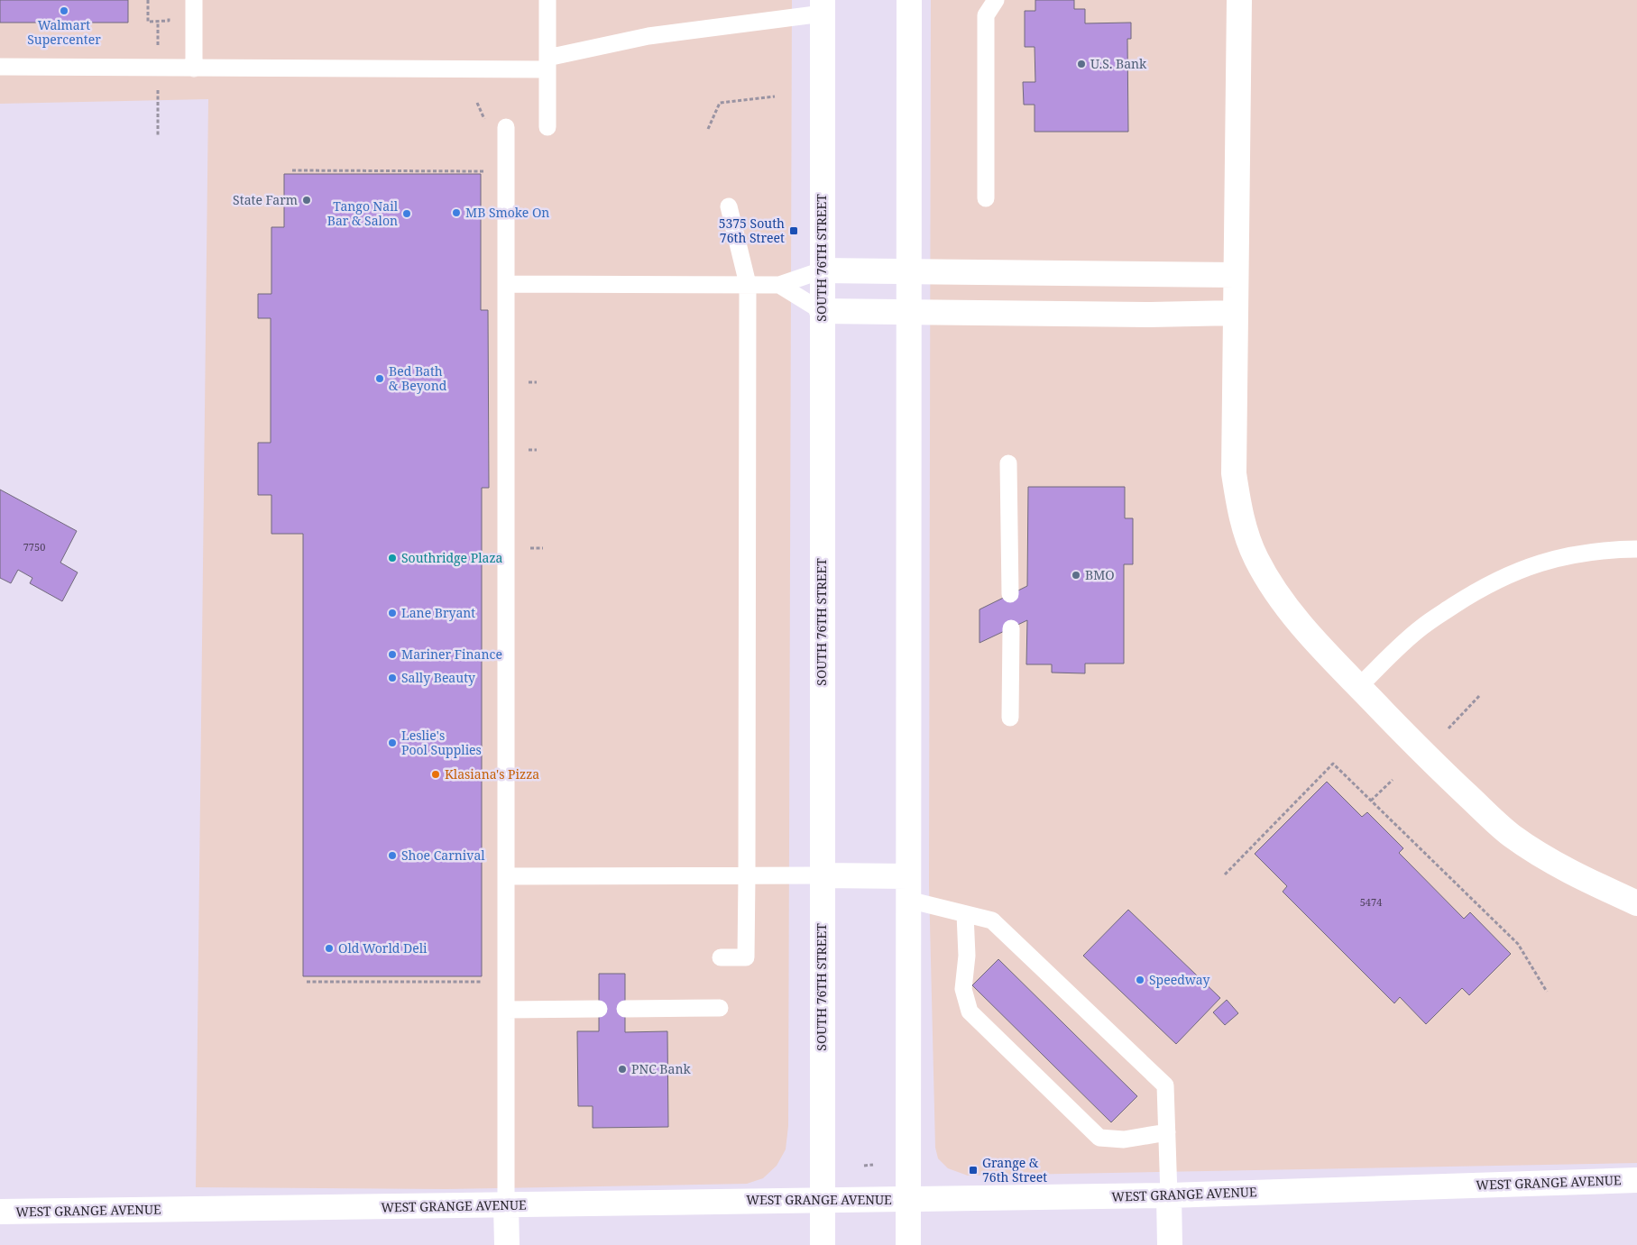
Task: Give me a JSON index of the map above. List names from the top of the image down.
{
  "streets": {
    "street": ["SOUTH 76TH STREET", "WEST GRANGE AVENUE"]
  },
  "crossings": [
    ["SOUTH 76TH STREET", "WEST GRANGE AVENUE"]
  ],
  "places": {
    "other": [
      "Walmart Supercenter",
      "U.S. Bank",
      "State Farm",
      "MB Smoke On",
      "Tango Nail Bar & Salon",
      "Bed Bath & Beyond",
      "Southridge Plaza",
      "BMO",
      "Lane Bryant",
      "Mariner Finance",
      "Sally Beauty",
      "Leslie's Pool Supplies",
      "Klasiana's Pizza",
      "Shoe Carnival",
      "Old World Deli",
      "Speedway",
      "PNC Bank"
    ],
    "transit": ["5375 South 76th Street", "Grange & 76th Street"]
  },
  "house_numbers": ["7750", "5474"]
}
